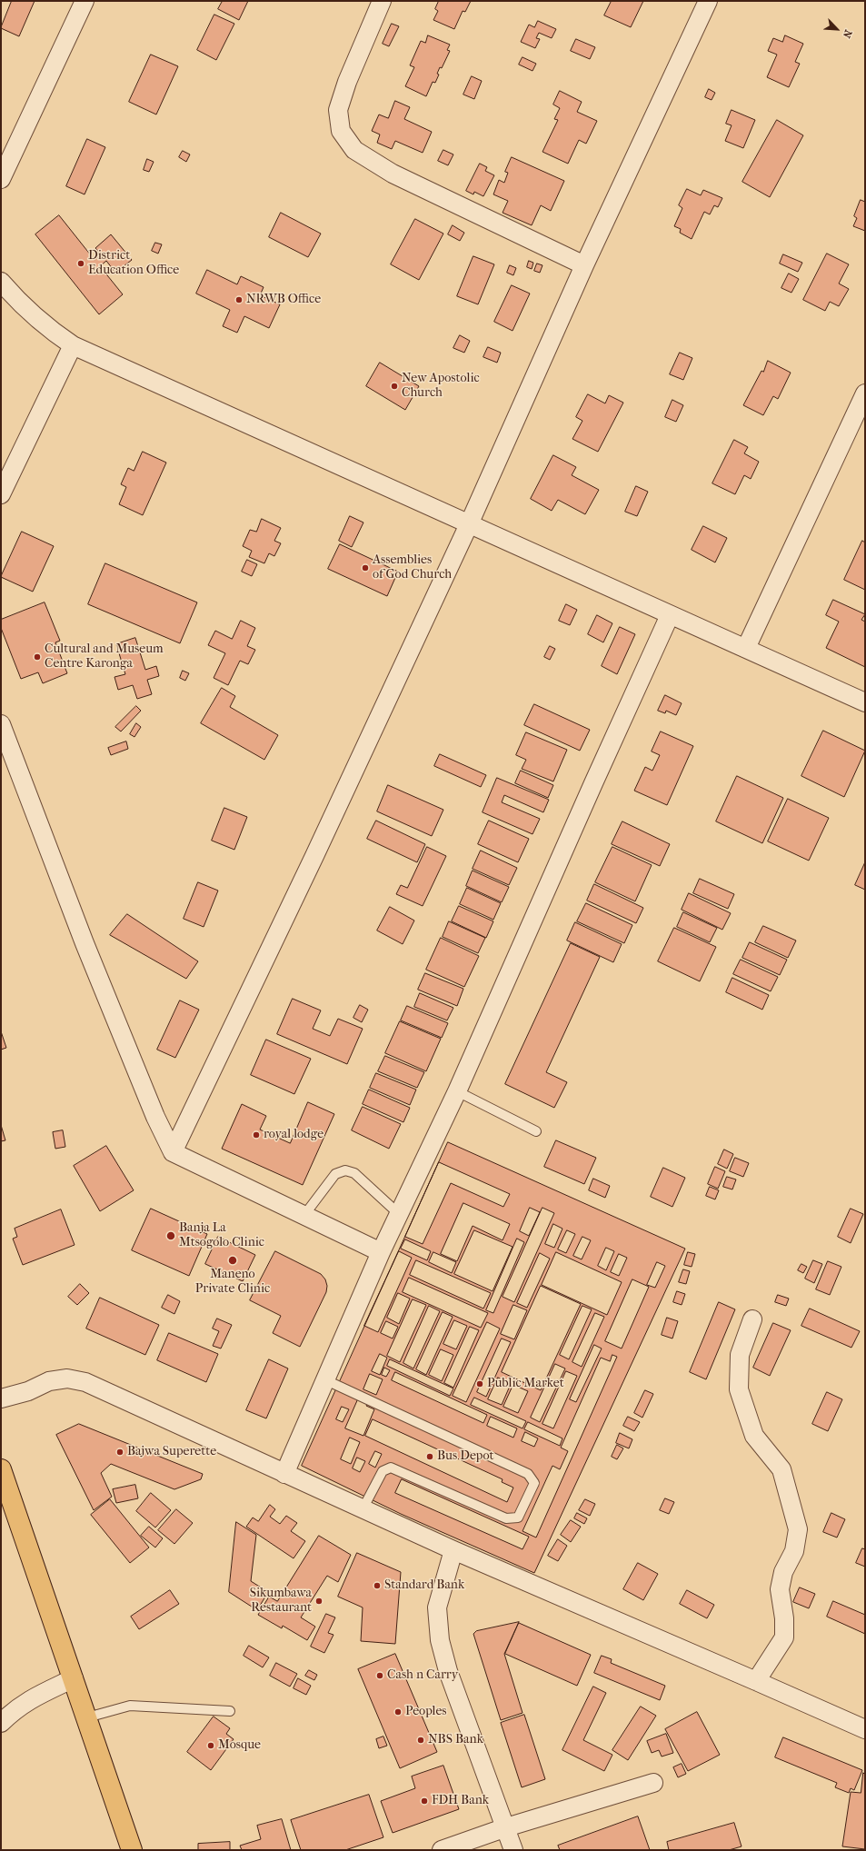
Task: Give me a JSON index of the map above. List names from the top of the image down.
{
  "places": [
    "District Education Office",
    "NRWB Office",
    "New Apostolic Church",
    "Assemblies of God Church",
    "Cultural and Museum Centre Karonga",
    "royal lodge",
    "Banja La Mtsogolo Clinic",
    "Maneno Private Clinic",
    "Public Market",
    "Bajwa Superette",
    "Bus Depot",
    "Standard Bank",
    "Sikumbawa Restaurant",
    "Cash n Carry",
    "Peoples",
    "NBS Bank",
    "Mosque",
    "FDH Bank"
  ],
  "north": "bottom right"
}
